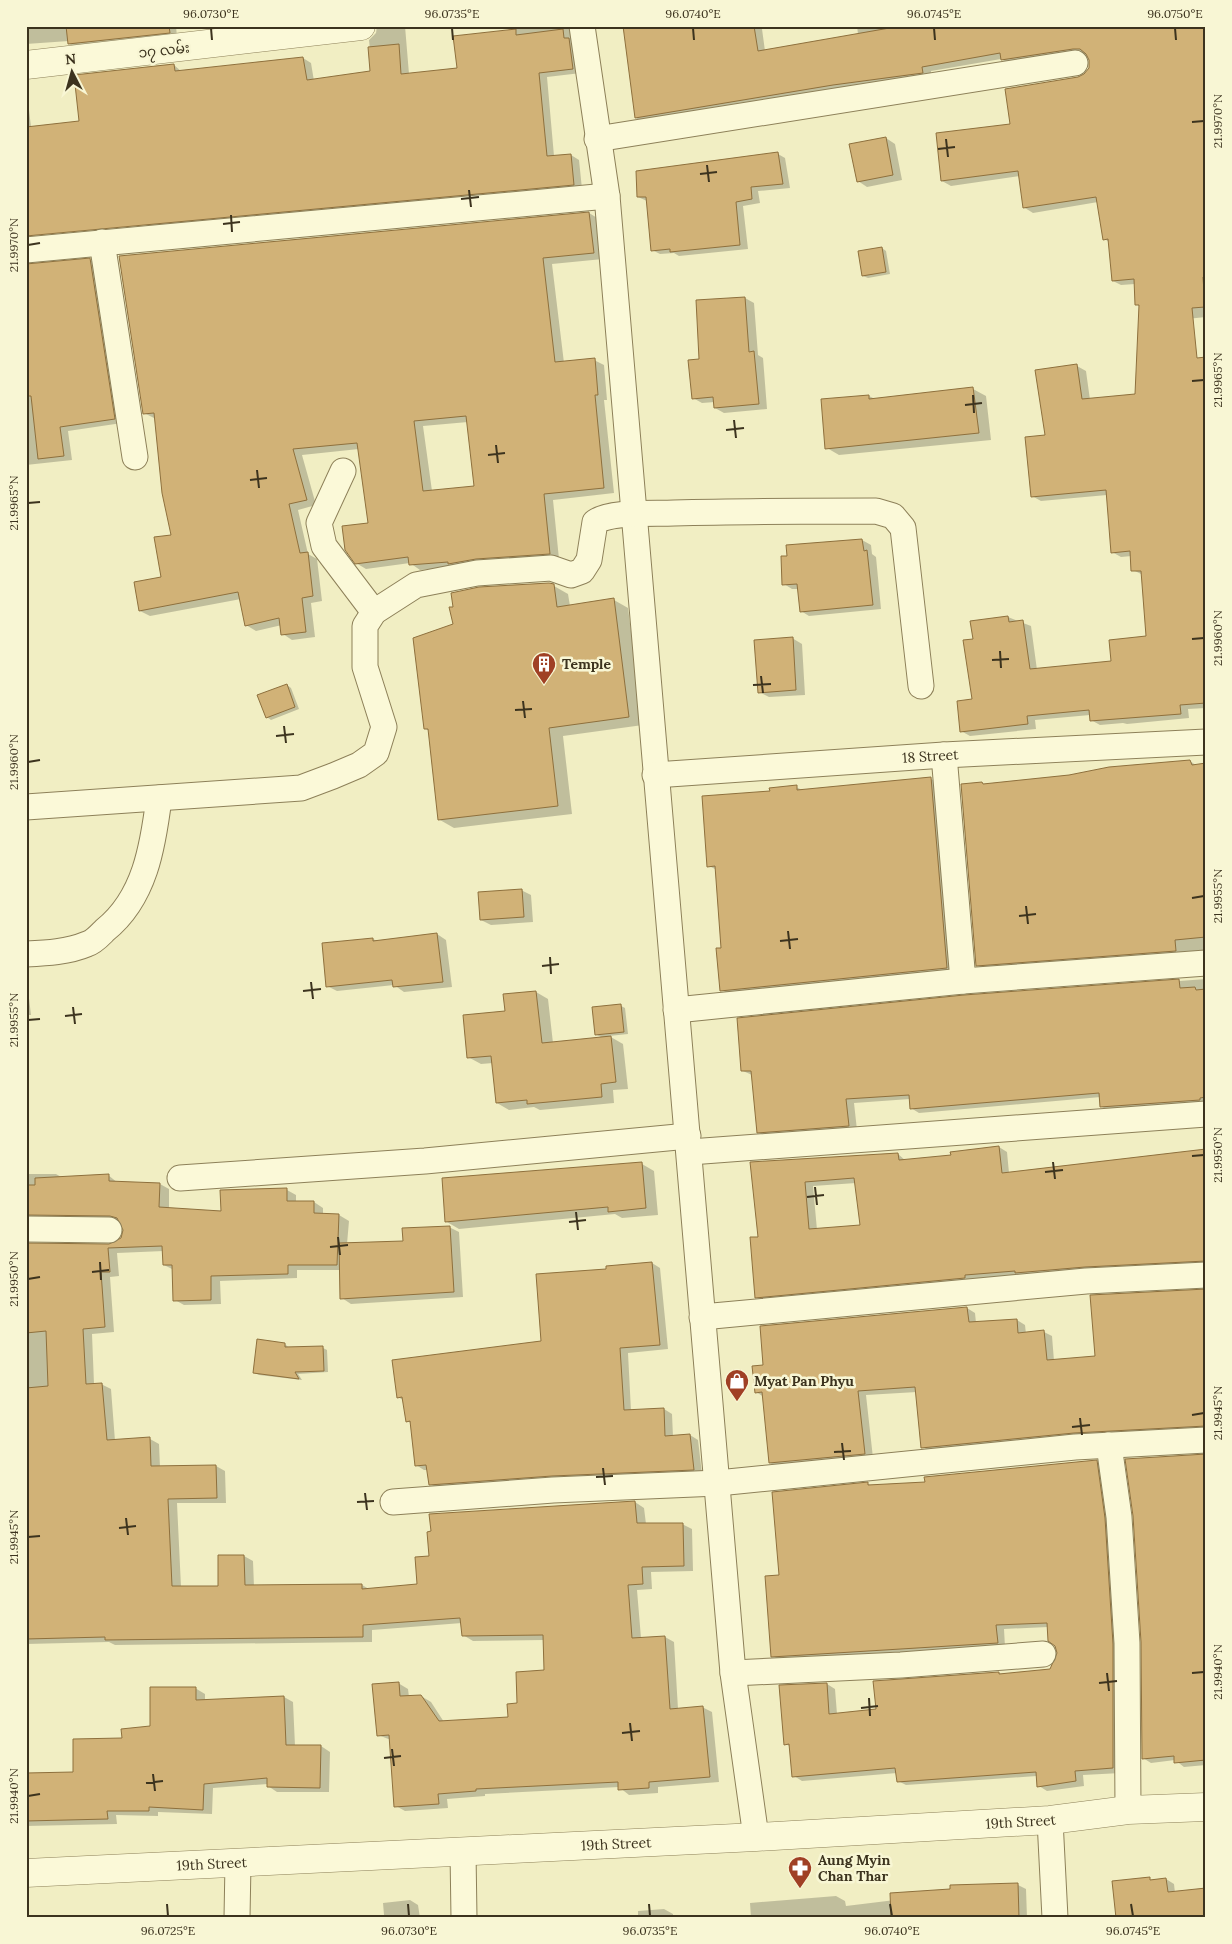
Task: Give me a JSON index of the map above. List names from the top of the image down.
{
  "streets": {
    "street": ["၁၇ လမ်း", "18 Street", "19th Street"]
  },
  "places": {
    "building": ["Temple"],
    "shop": ["Myat Pan Phyu"],
    "pharmacy": ["Aung Myin Chan Thar"]
  },
  "north": "top",
  "coordinates": [
    "96.0730°E",
    "96.0735°E",
    "96.0740°E",
    "96.0745°E",
    "96.0750°E",
    "21.9970°N",
    "21.9965°N",
    "21.9960°N",
    "21.9955°N",
    "21.9950°N",
    "21.9945°N",
    "21.9940°N",
    "96.0725°E"
  ]
}
